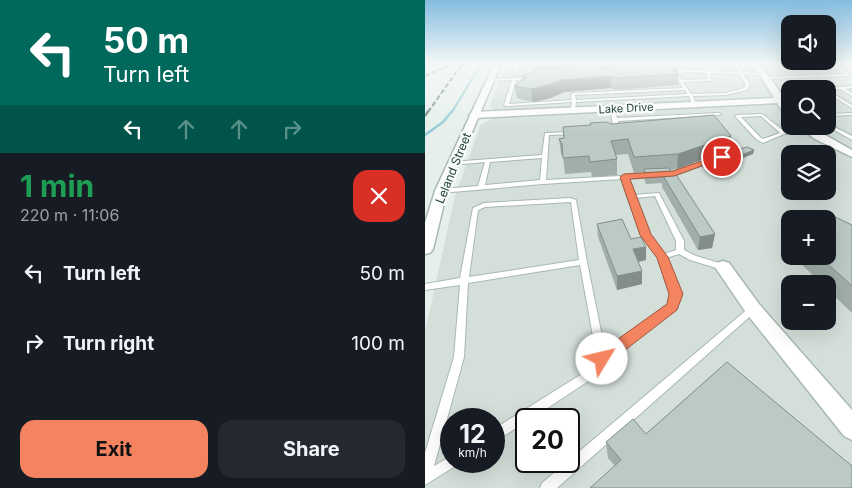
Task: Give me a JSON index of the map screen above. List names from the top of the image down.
{
  "streets": {
    "street": ["Lake Drive", "Leland Street"]
  },
  "crossings": [
    ["Lake Drive", "Leland Street"]
  ],
  "page": {
    "turn": ["50 m", "Turn left"],
    "map_buttons": ["+", "−"],
    "heading": ["1 min", "220 m · 11:06"],
    "list": [
      {
        "name": "Turn left",
        "value": "50 m"
      },
      {
        "name": "Turn right",
        "value": "100 m"
      }
    ],
    "speed": "12 km/h",
    "limit": "20",
    "buttons": ["Exit", "Share"]
  }
}
